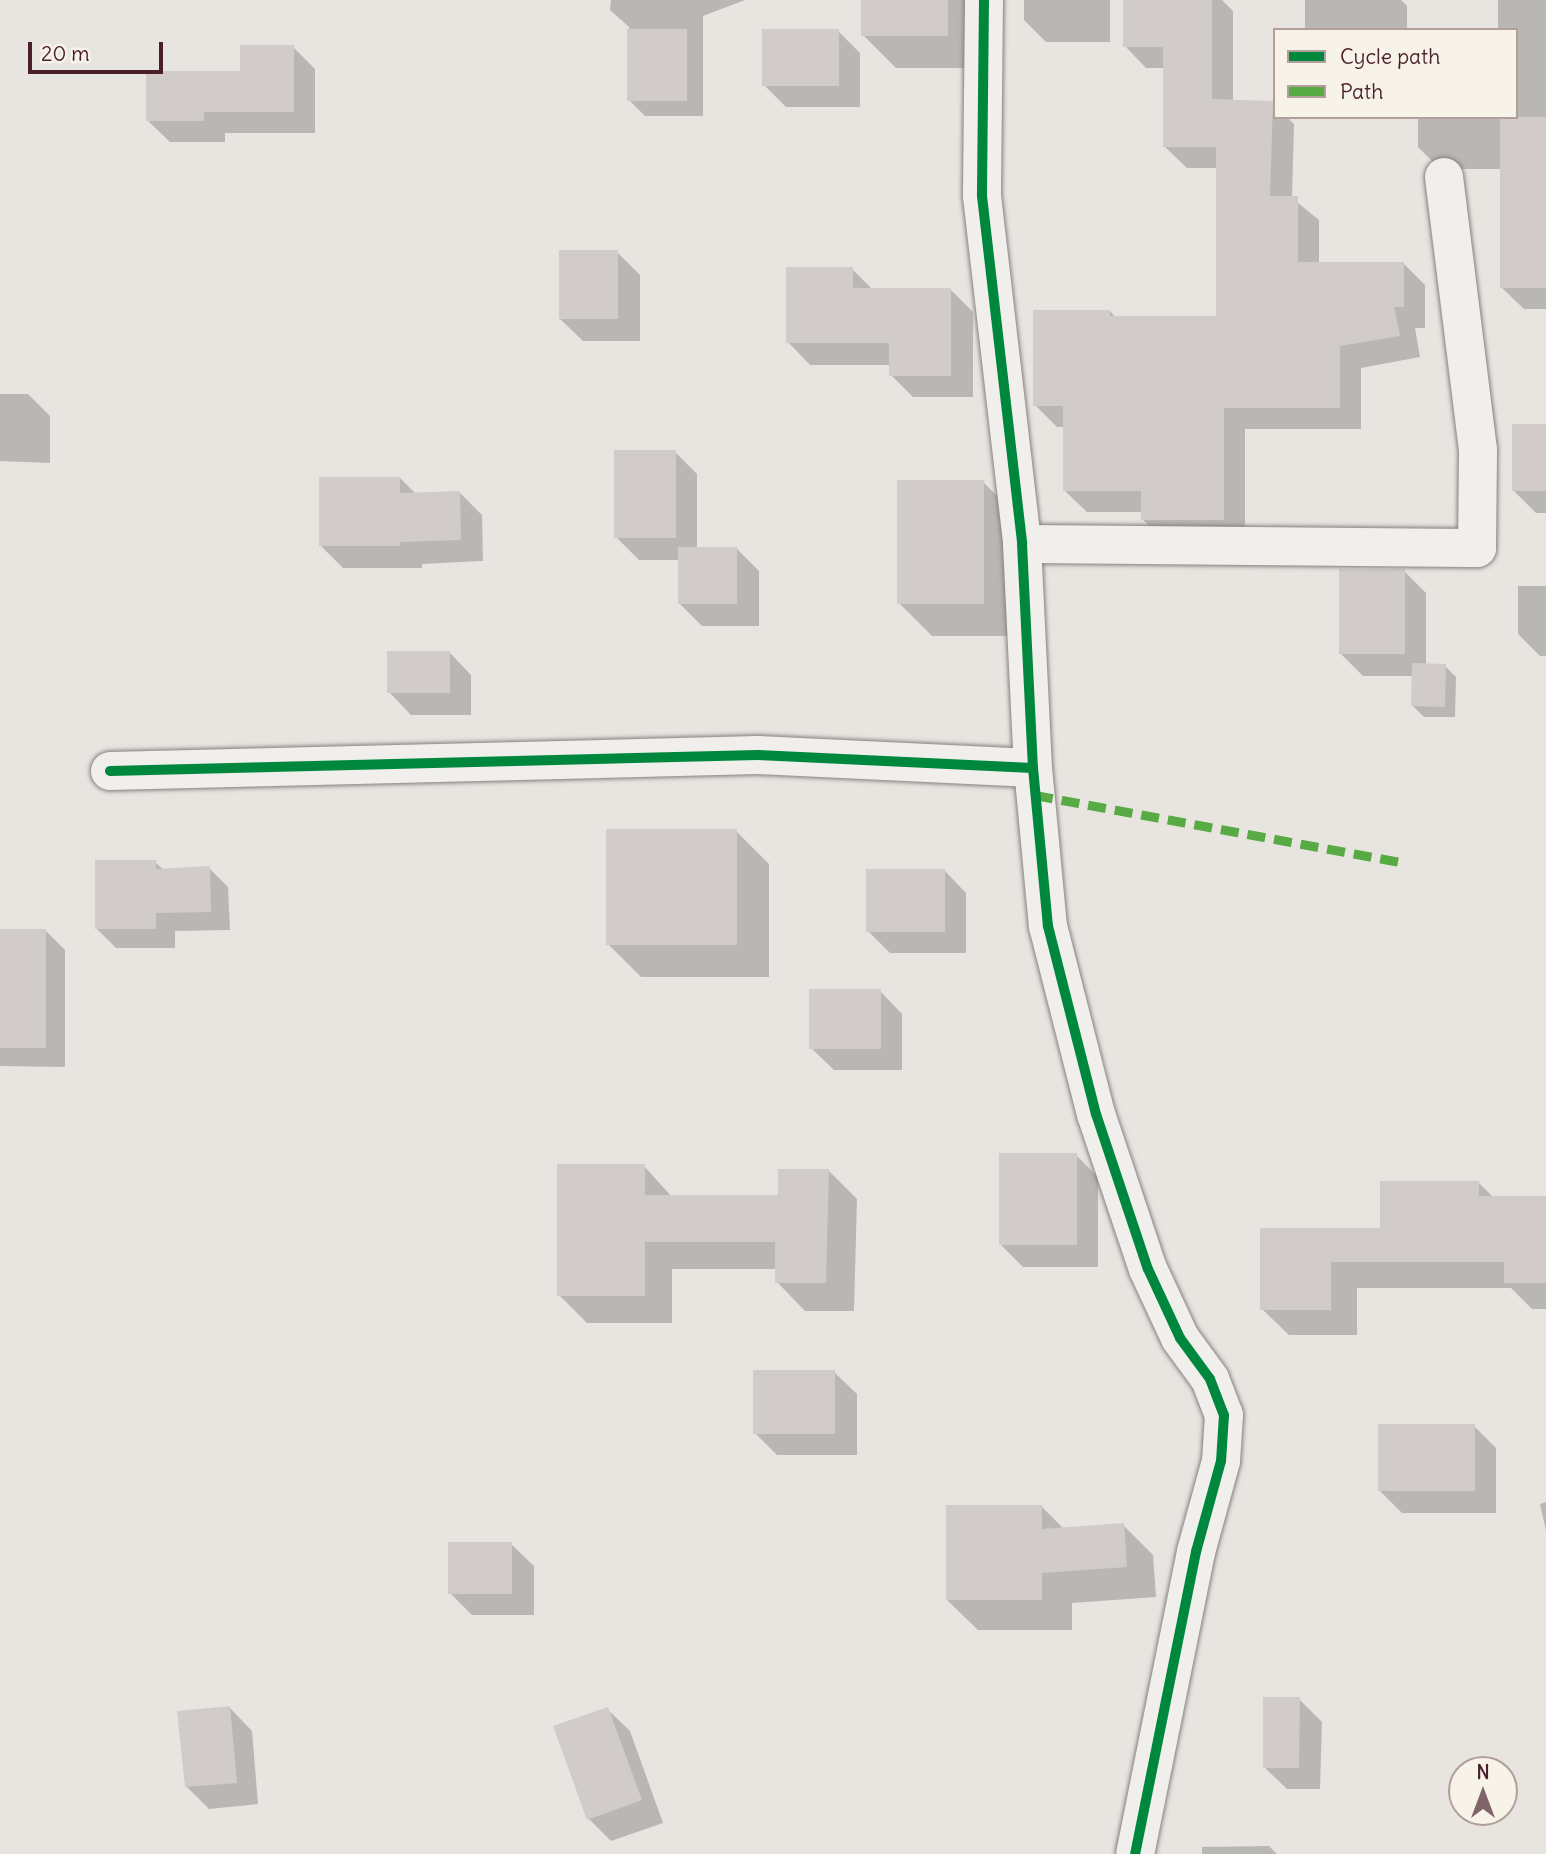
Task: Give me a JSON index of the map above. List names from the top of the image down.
{
  "legend": ["Cycle path", "Path"],
  "scale_bar": "20 m",
  "north": "top"
}
